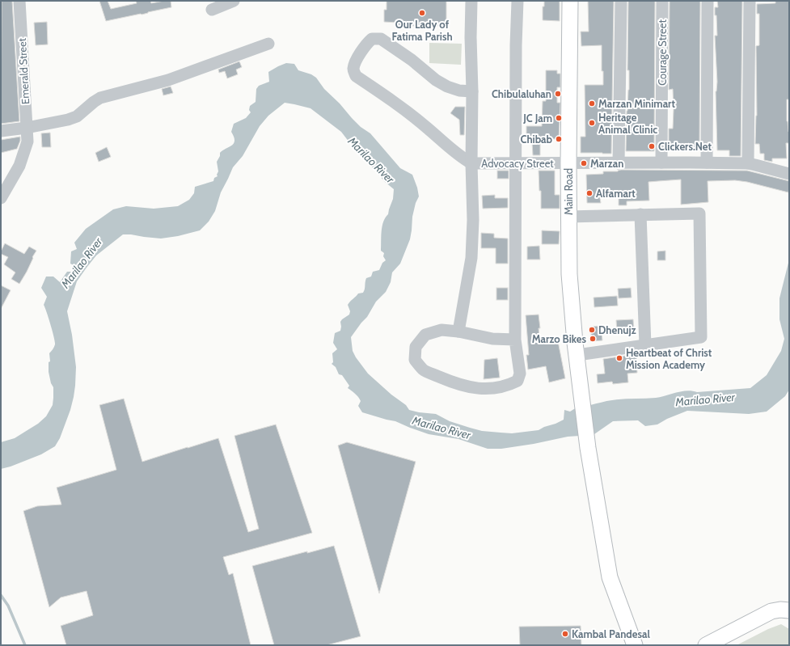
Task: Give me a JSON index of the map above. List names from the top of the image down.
{
  "streets": {
    "main road": ["Main Road"],
    "street": ["Courage Street", "Emerald Street", "Advocacy Street"]
  },
  "crossings": [
    ["Courage Street", "Advocacy Street"],
    ["Advocacy Street", "Main Road"]
  ],
  "water": ["Marilao River"],
  "places": [
    "Our Lady of Fatima Parish",
    "Chibulaluhan",
    "Marzan Minimart",
    "JC Jam",
    "Heritage Animal Clinic",
    "Chibab",
    "Clickers.Net",
    "Marzan",
    "Alfamart",
    "Dhenujz",
    "Marzo Bikes",
    "Heartbeat of Christ Mission Academy",
    "Kambal Pandesal"
  ]
}
